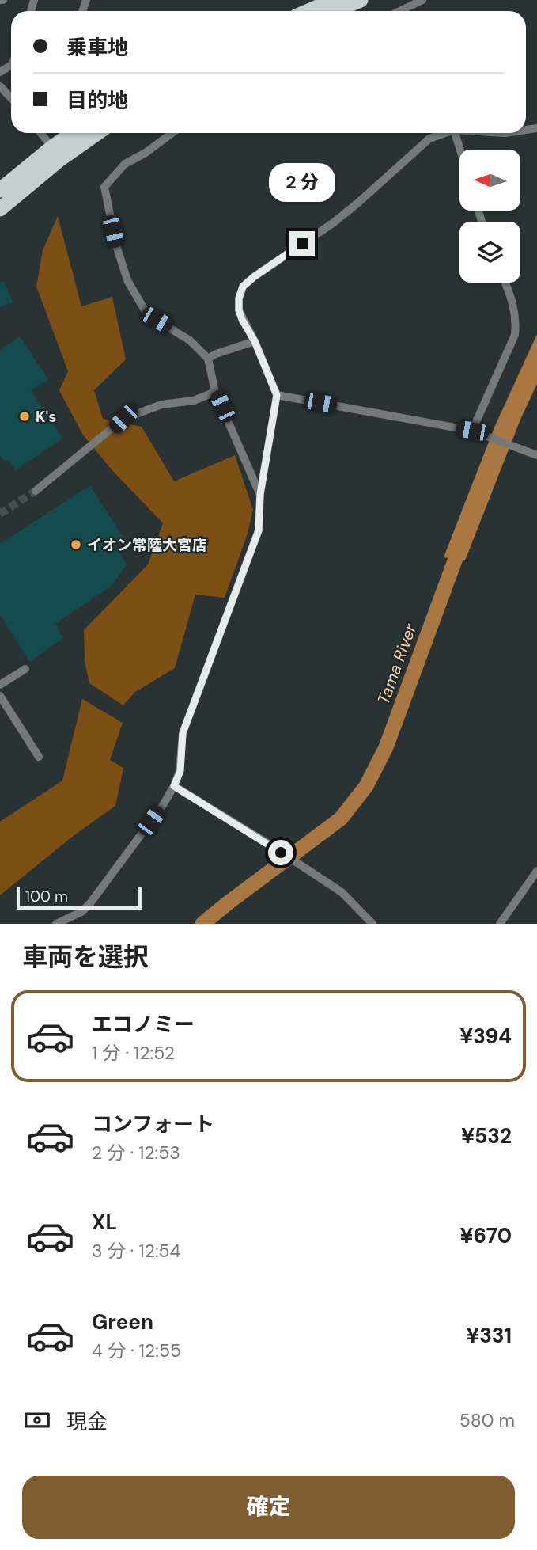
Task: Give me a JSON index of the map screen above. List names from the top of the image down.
{
  "water": ["Tama River"],
  "places": ["K's", "イオン常陸大宮店"],
  "scale_bar": "100 m",
  "north": "left",
  "page": {
    "banner": ["乗車地", "目的地"],
    "bubble": "2 分",
    "scale": "100 m",
    "heading": "車両を選択",
    "list": [
      {
        "name": "エコノミー",
        "note": "1 分 · 12:52",
        "value": "¥394"
      },
      {
        "name": "コンフォート",
        "note": "2 分 · 12:53",
        "value": "¥532"
      },
      {
        "name": "XL",
        "note": "3 分 · 12:54",
        "value": "¥670"
      },
      {
        "name": "Green",
        "note": "4 分 · 12:55",
        "value": "¥331"
      }
    ],
    "pay": ["現金", "580 m"],
    "buttons": "確定"
  }
}
